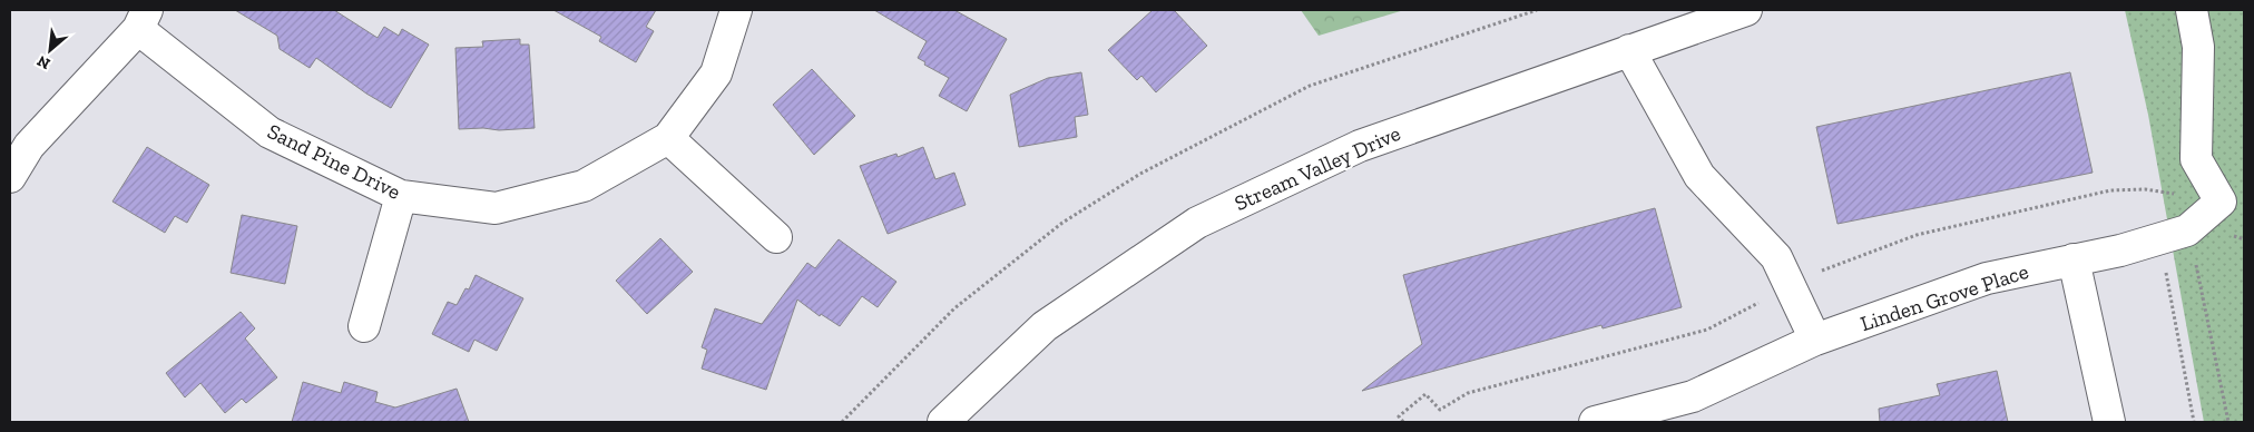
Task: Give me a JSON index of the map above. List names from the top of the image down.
{
  "streets": {
    "street": ["Sand Pine Drive", "Stream Valley Drive", "Linden Grove Place"]
  },
  "north": "bottom left"
}
